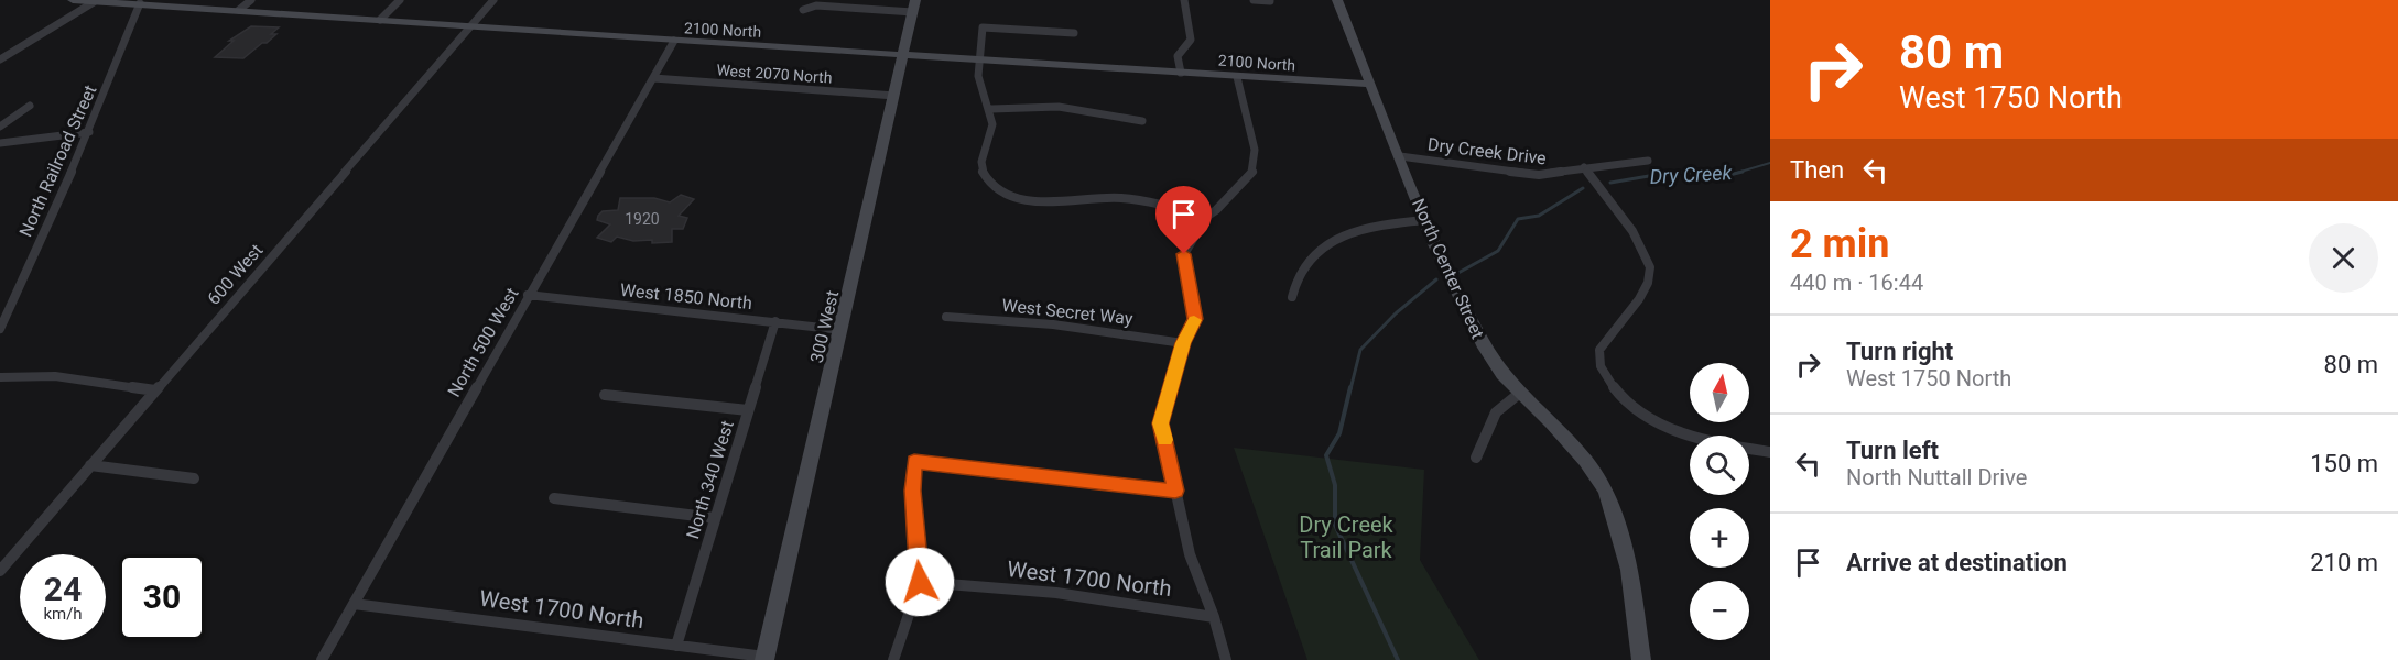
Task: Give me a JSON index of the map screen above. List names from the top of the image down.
{
  "streets": {
    "street": [
      "2100 North",
      "West 2070 North",
      "Dry Creek Drive",
      "North Railroad Street",
      "North Center Street",
      "600 West",
      "West 1850 North",
      "West Secret Way",
      "300 West",
      "North 500 West",
      "North 340 West",
      "West 1700 North"
    ]
  },
  "crossings": [
    ["2100 North", "North Railroad Street"],
    ["2100 North", "North Center Street"],
    ["2100 North", "600 West"],
    ["2100 North", "300 West"],
    ["2100 North", "North 500 West"],
    ["West 2070 North", "300 West"],
    ["West 2070 North", "North 500 West"],
    ["Dry Creek Drive", "North Center Street"],
    ["West 1850 North", "300 West"],
    ["West 1850 North", "North 500 West"],
    ["West 1850 North", "North 340 West"],
    ["300 West", "West 1700 North"],
    ["North 500 West", "West 1700 North"],
    ["North 340 West", "West 1700 North"]
  ],
  "water": ["Dry Creek"],
  "parks": ["Dry Creek Trail Park"],
  "house_numbers": ["1920"],
  "north": "top",
  "page": {
    "turn": ["80 m", "West 1750 North"],
    "then": "Then",
    "heading": ["2 min", "440 m · 16:44"],
    "list": [
      {
        "name": "Turn right",
        "note": "West 1750 North",
        "value": "80 m"
      },
      {
        "name": "Turn left",
        "note": "North Nuttall Drive",
        "value": "150 m"
      },
      {
        "name": "Arrive at destination",
        "value": "210 m"
      }
    ],
    "map_buttons": ["+", "−"],
    "speed": "24 km/h",
    "limit": "30"
  }
}
